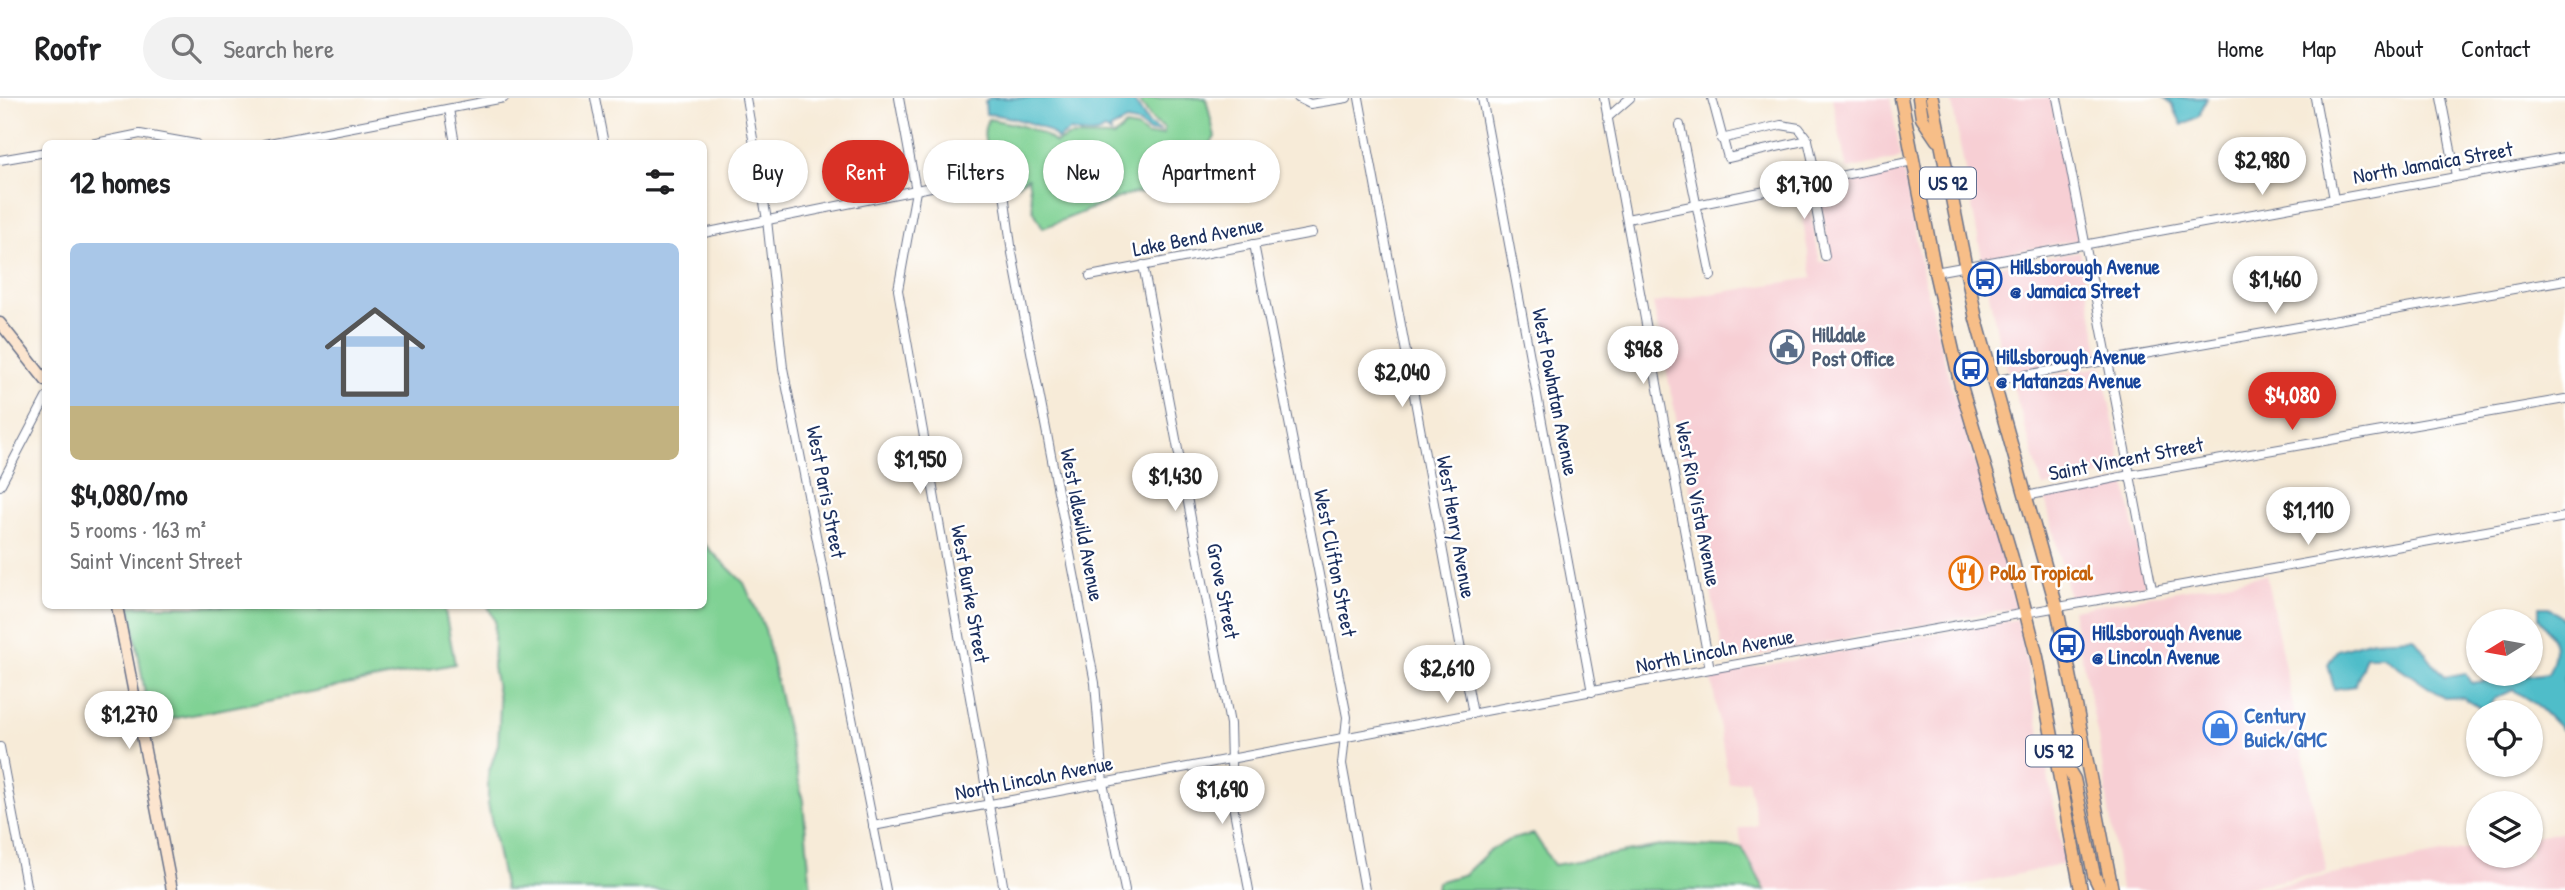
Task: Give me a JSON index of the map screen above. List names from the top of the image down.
{
  "streets": {
    "main road": ["US 92"],
    "street": [
      "North Jamaica Street",
      "Lake Bend Avenue",
      "West Powhatan Avenue",
      "Saint Vincent Street",
      "West Paris Street",
      "West Rio Vista Avenue",
      "West Idlewild Avenue",
      "West Henry Avenue",
      "West Clifton Street",
      "Grove Street",
      "West Burke Street",
      "North Lincoln Avenue"
    ]
  },
  "crossings": [
    ["North Jamaica Street", "US 92"],
    ["US 92", "Saint Vincent Street"],
    ["US 92", "North Lincoln Avenue"],
    ["Lake Bend Avenue", "West Clifton Street"],
    ["Lake Bend Avenue", "Grove Street"],
    ["West Powhatan Avenue", "North Lincoln Avenue"],
    ["West Paris Street", "North Lincoln Avenue"],
    ["West Rio Vista Avenue", "North Lincoln Avenue"],
    ["West Idlewild Avenue", "West Burke Street"],
    ["West Idlewild Avenue", "North Lincoln Avenue"],
    ["West Henry Avenue", "North Lincoln Avenue"],
    ["West Clifton Street", "North Lincoln Avenue"],
    ["Grove Street", "North Lincoln Avenue"],
    ["West Burke Street", "North Lincoln Avenue"]
  ],
  "places": {
    "bus stop": ["Hillsborough Avenue @ Jamaica Street", "Hillsborough Avenue @ Matanzas Avenue", "Hillsborough Avenue @ Lincoln Avenue"],
    "public building": ["Hilldale Post Office"],
    "restaurant": ["Pollo Tropical"],
    "shop": ["Century Buick/GMC"]
  },
  "north": "left",
  "page": {
    "header": "Roofr",
    "search": "Search here",
    "nav": [
      "Home",
      "Map",
      "About",
      "Contact"
    ],
    "price": [
      "$2,980",
      "$1,700",
      "$1,460",
      "$968",
      "$2,040",
      "$4,080",
      "$1,950",
      "$1,430",
      "$1,110",
      "$2,610",
      "$1,270",
      "$1,690"
    ],
    "chip": [
      "Buy",
      "Rent",
      "Filters",
      "New",
      "Apartment"
    ],
    "heading": "12 homes",
    "list": [
      {
        "name": "$4,080/mo",
        "note": "5 rooms · 163 m² · Saint Vincent Street"
      }
    ]
  }
}
